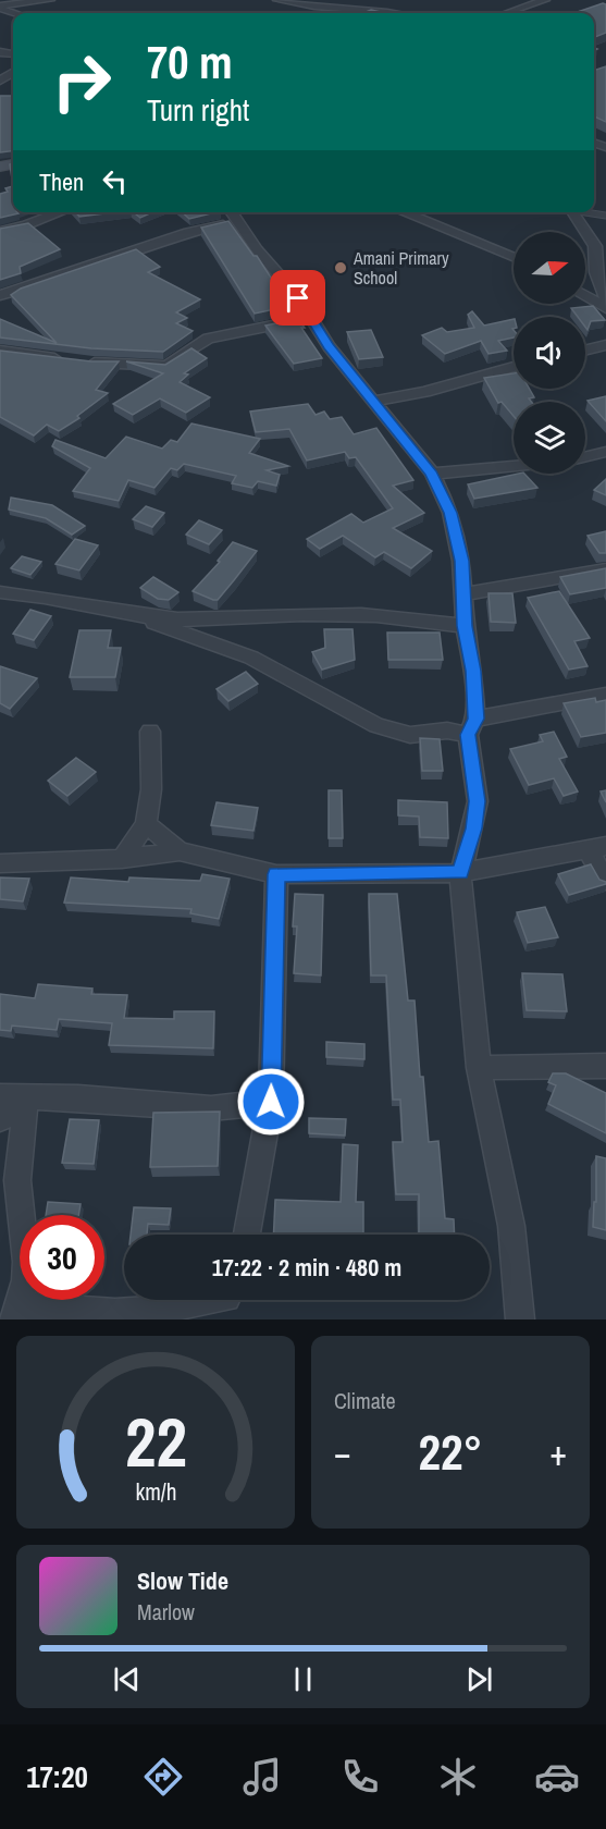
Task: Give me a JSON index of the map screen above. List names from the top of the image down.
{
  "places": ["Amani Primary School"],
  "north": "right",
  "page": {
    "turn": ["70 m", "Turn right"],
    "then": "Then",
    "limit": "30",
    "trip": "17:22 · 2 min · 480 m",
    "tile": "Climate",
    "heat": ["−", "22°", "+"],
    "song": ["Slow Tide", "Marlow"],
    "tabs": "17:20",
    "gauge": ["22", "km/h"]
  }
}
